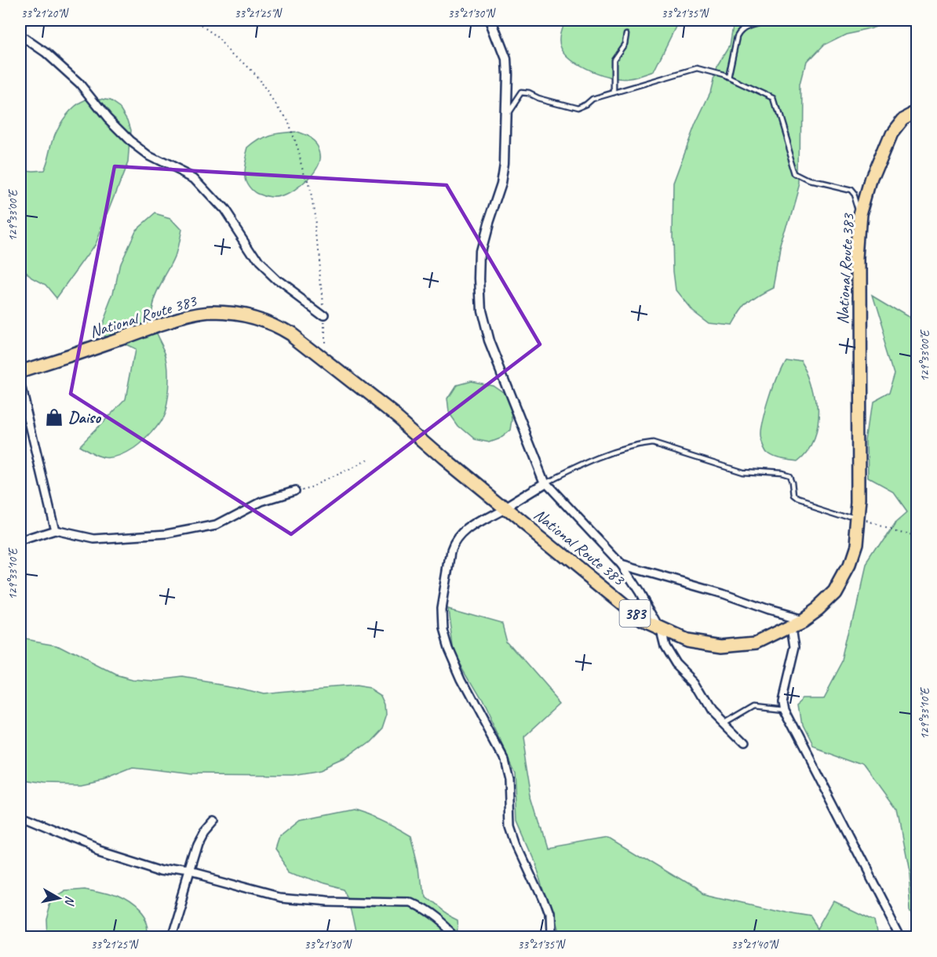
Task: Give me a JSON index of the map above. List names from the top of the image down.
{
  "streets": {
    "highway": ["National Route 383", "383"]
  },
  "places": {
    "shop": ["Daiso"]
  },
  "north": "right",
  "coordinates": [
    "33°21'20\"N",
    "33°21'25\"N",
    "33°21'30\"N",
    "33°21'35\"N",
    "129°33'00\"E",
    "129°33'10\"E",
    "33°21'40\"N"
  ]
}
